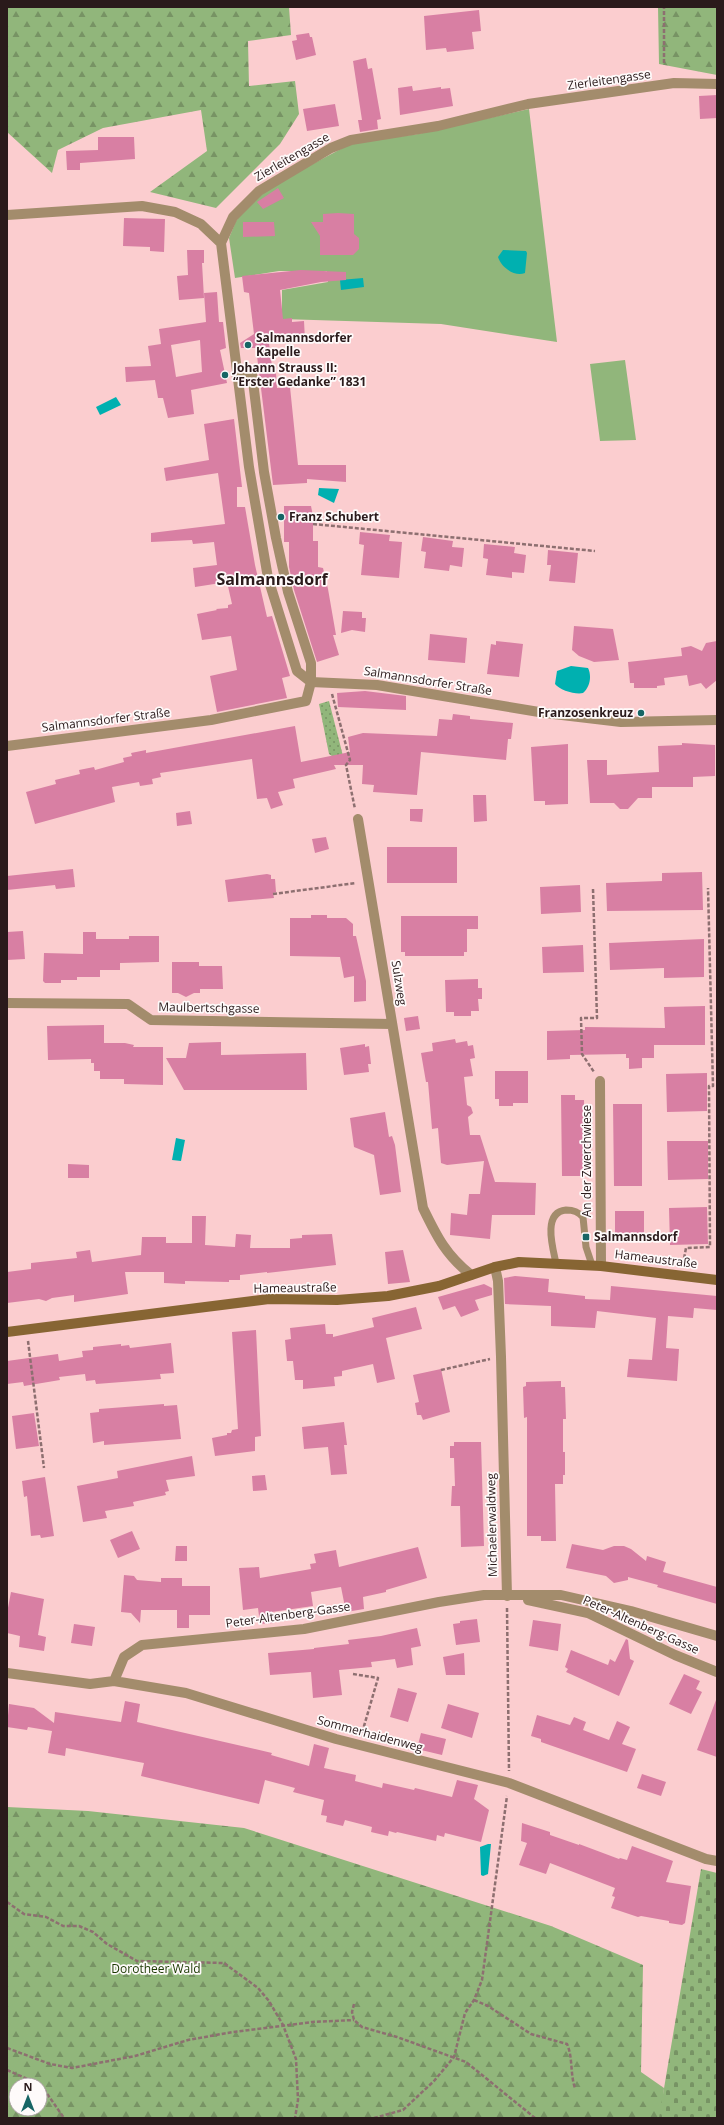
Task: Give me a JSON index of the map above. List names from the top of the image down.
{
  "streets": {
    "main road": ["Hameaustraße"],
    "street": [
      "Zierleitengasse",
      "Salmannsdorfer Straße",
      "Sulzweg",
      "Maulbertschgasse",
      "An der Zwerchwiese",
      "Michaelerwaldweg",
      "Peter-Altenberg-Gasse",
      "Sommerhaidenweg"
    ]
  },
  "crossings": [
    ["Sulzweg", "Maulbertschgasse"],
    ["Sulzweg", "Hameaustraße"],
    ["An der Zwerchwiese", "Hameaustraße"],
    ["Hameaustraße", "Michaelerwaldweg"],
    ["Michaelerwaldweg", "Peter-Altenberg-Gasse"],
    ["Peter-Altenberg-Gasse", "Sommerhaidenweg"]
  ],
  "districts": ["Salmannsdorf"],
  "parks": ["Dorotheer Wald"],
  "places": {
    "other": [
      "Salmannsdorfer Kapelle",
      "Johann Strauss II: “Erster Gedanke” 1831",
      "Franz Schubert",
      "Franzosenkreuz"
    ],
    "transit": ["Salmannsdorf"]
  },
  "north": "top"
}
